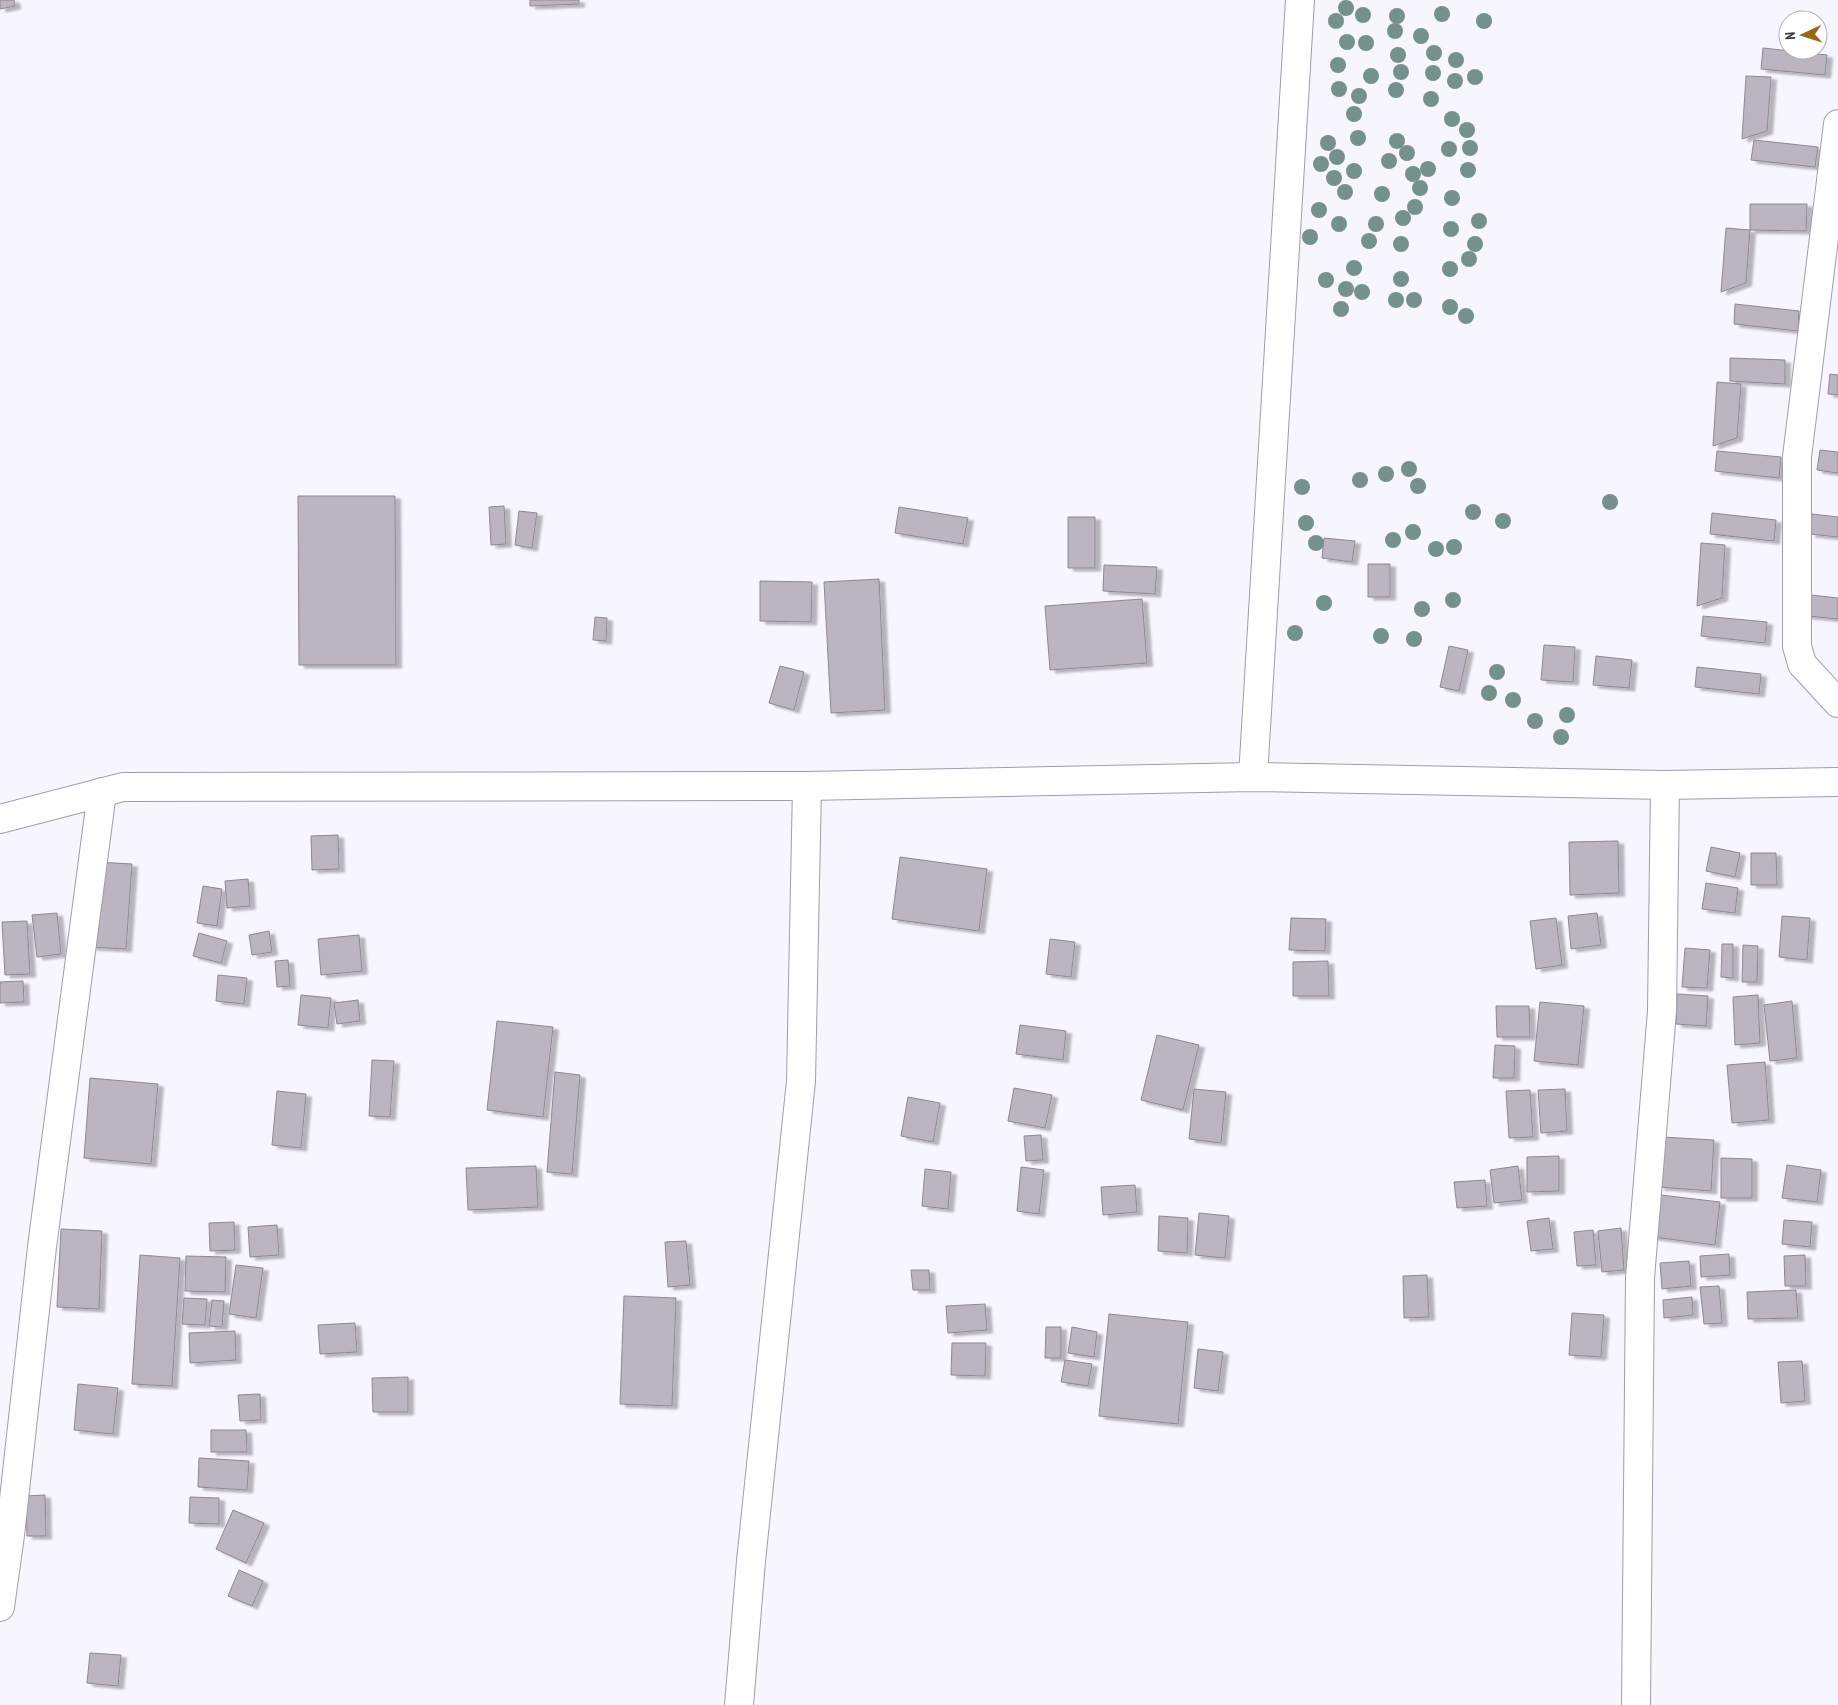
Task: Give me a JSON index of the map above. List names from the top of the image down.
{
  "north": "left"
}
